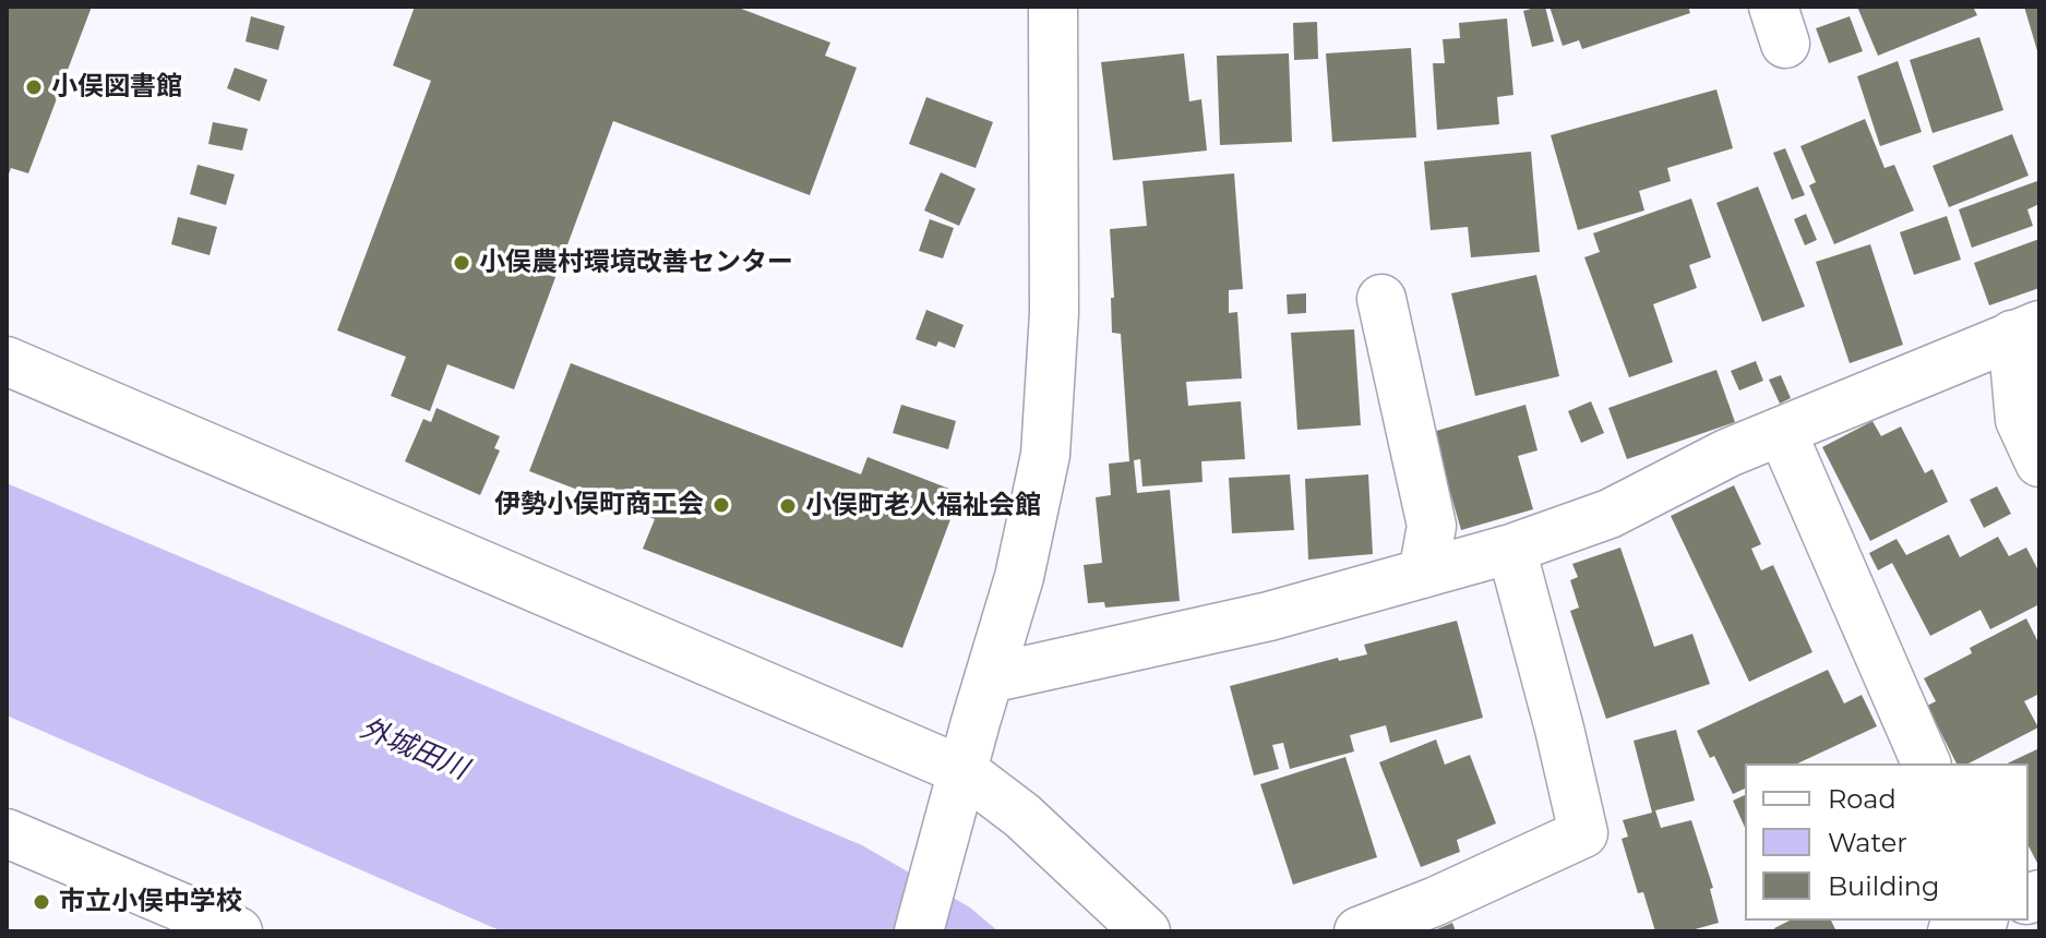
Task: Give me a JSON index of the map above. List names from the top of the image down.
{
  "water": ["外城田川"],
  "places": [
    "小俣図書館",
    "小俣農村環境改善センター",
    "伊勢小俣町商工会",
    "小俣町老人福祉会館",
    "市立小俣中学校"
  ],
  "legend": ["Road", "Water", "Building"]
}
